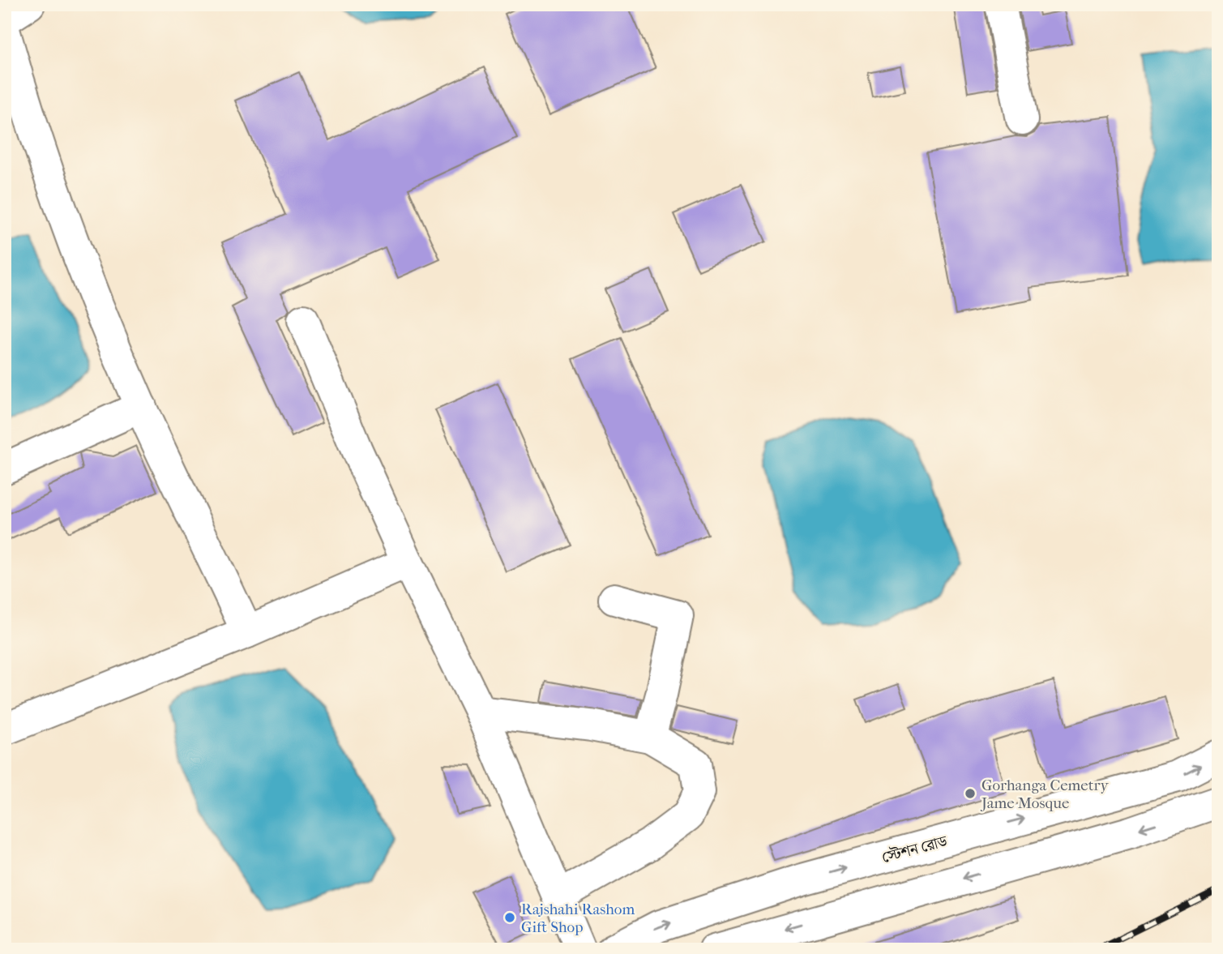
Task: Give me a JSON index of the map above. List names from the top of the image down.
{
  "streets": {
    "street": ["স্টেশন রোড"]
  },
  "places": ["Gorhanga Cemetry Jame Mosque", "Rajshahi Rashom Gift Shop"]
}
